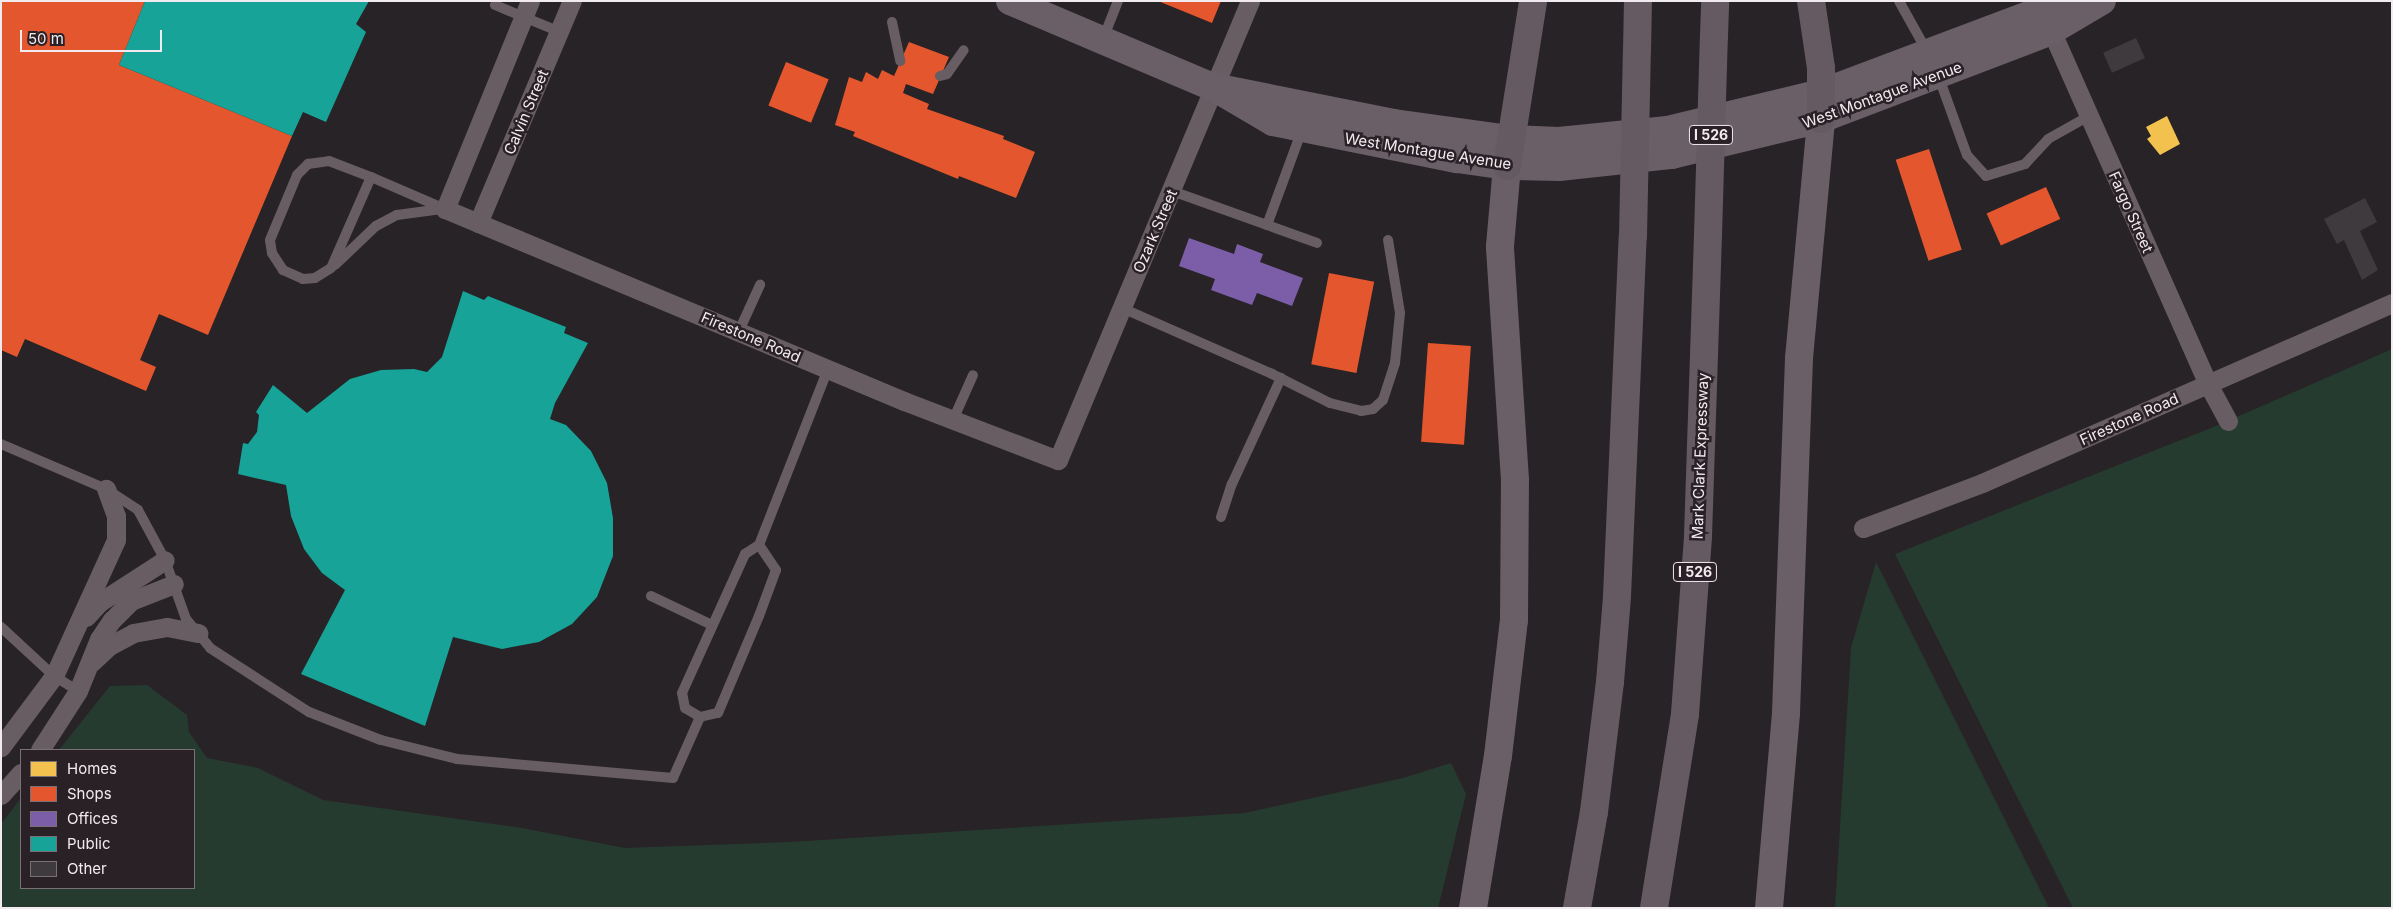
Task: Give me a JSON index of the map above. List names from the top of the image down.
{
  "streets": {
    "highway": ["I 526", "Mark Clark Expressway"],
    "main road": ["West Montague Avenue"],
    "street": [
      "Calvin Street",
      "Fargo Street",
      "Ozark Street",
      "Firestone Road"
    ]
  },
  "crossings": [
    ["West Montague Avenue", "Fargo Street"],
    ["West Montague Avenue", "Ozark Street"],
    ["Calvin Street", "Firestone Road"],
    ["Fargo Street", "Firestone Road"],
    ["Ozark Street", "Firestone Road"]
  ],
  "legend": [
    "Homes",
    "Shops",
    "Offices",
    "Public",
    "Other"
  ],
  "scale_bar": "50 m"
}
